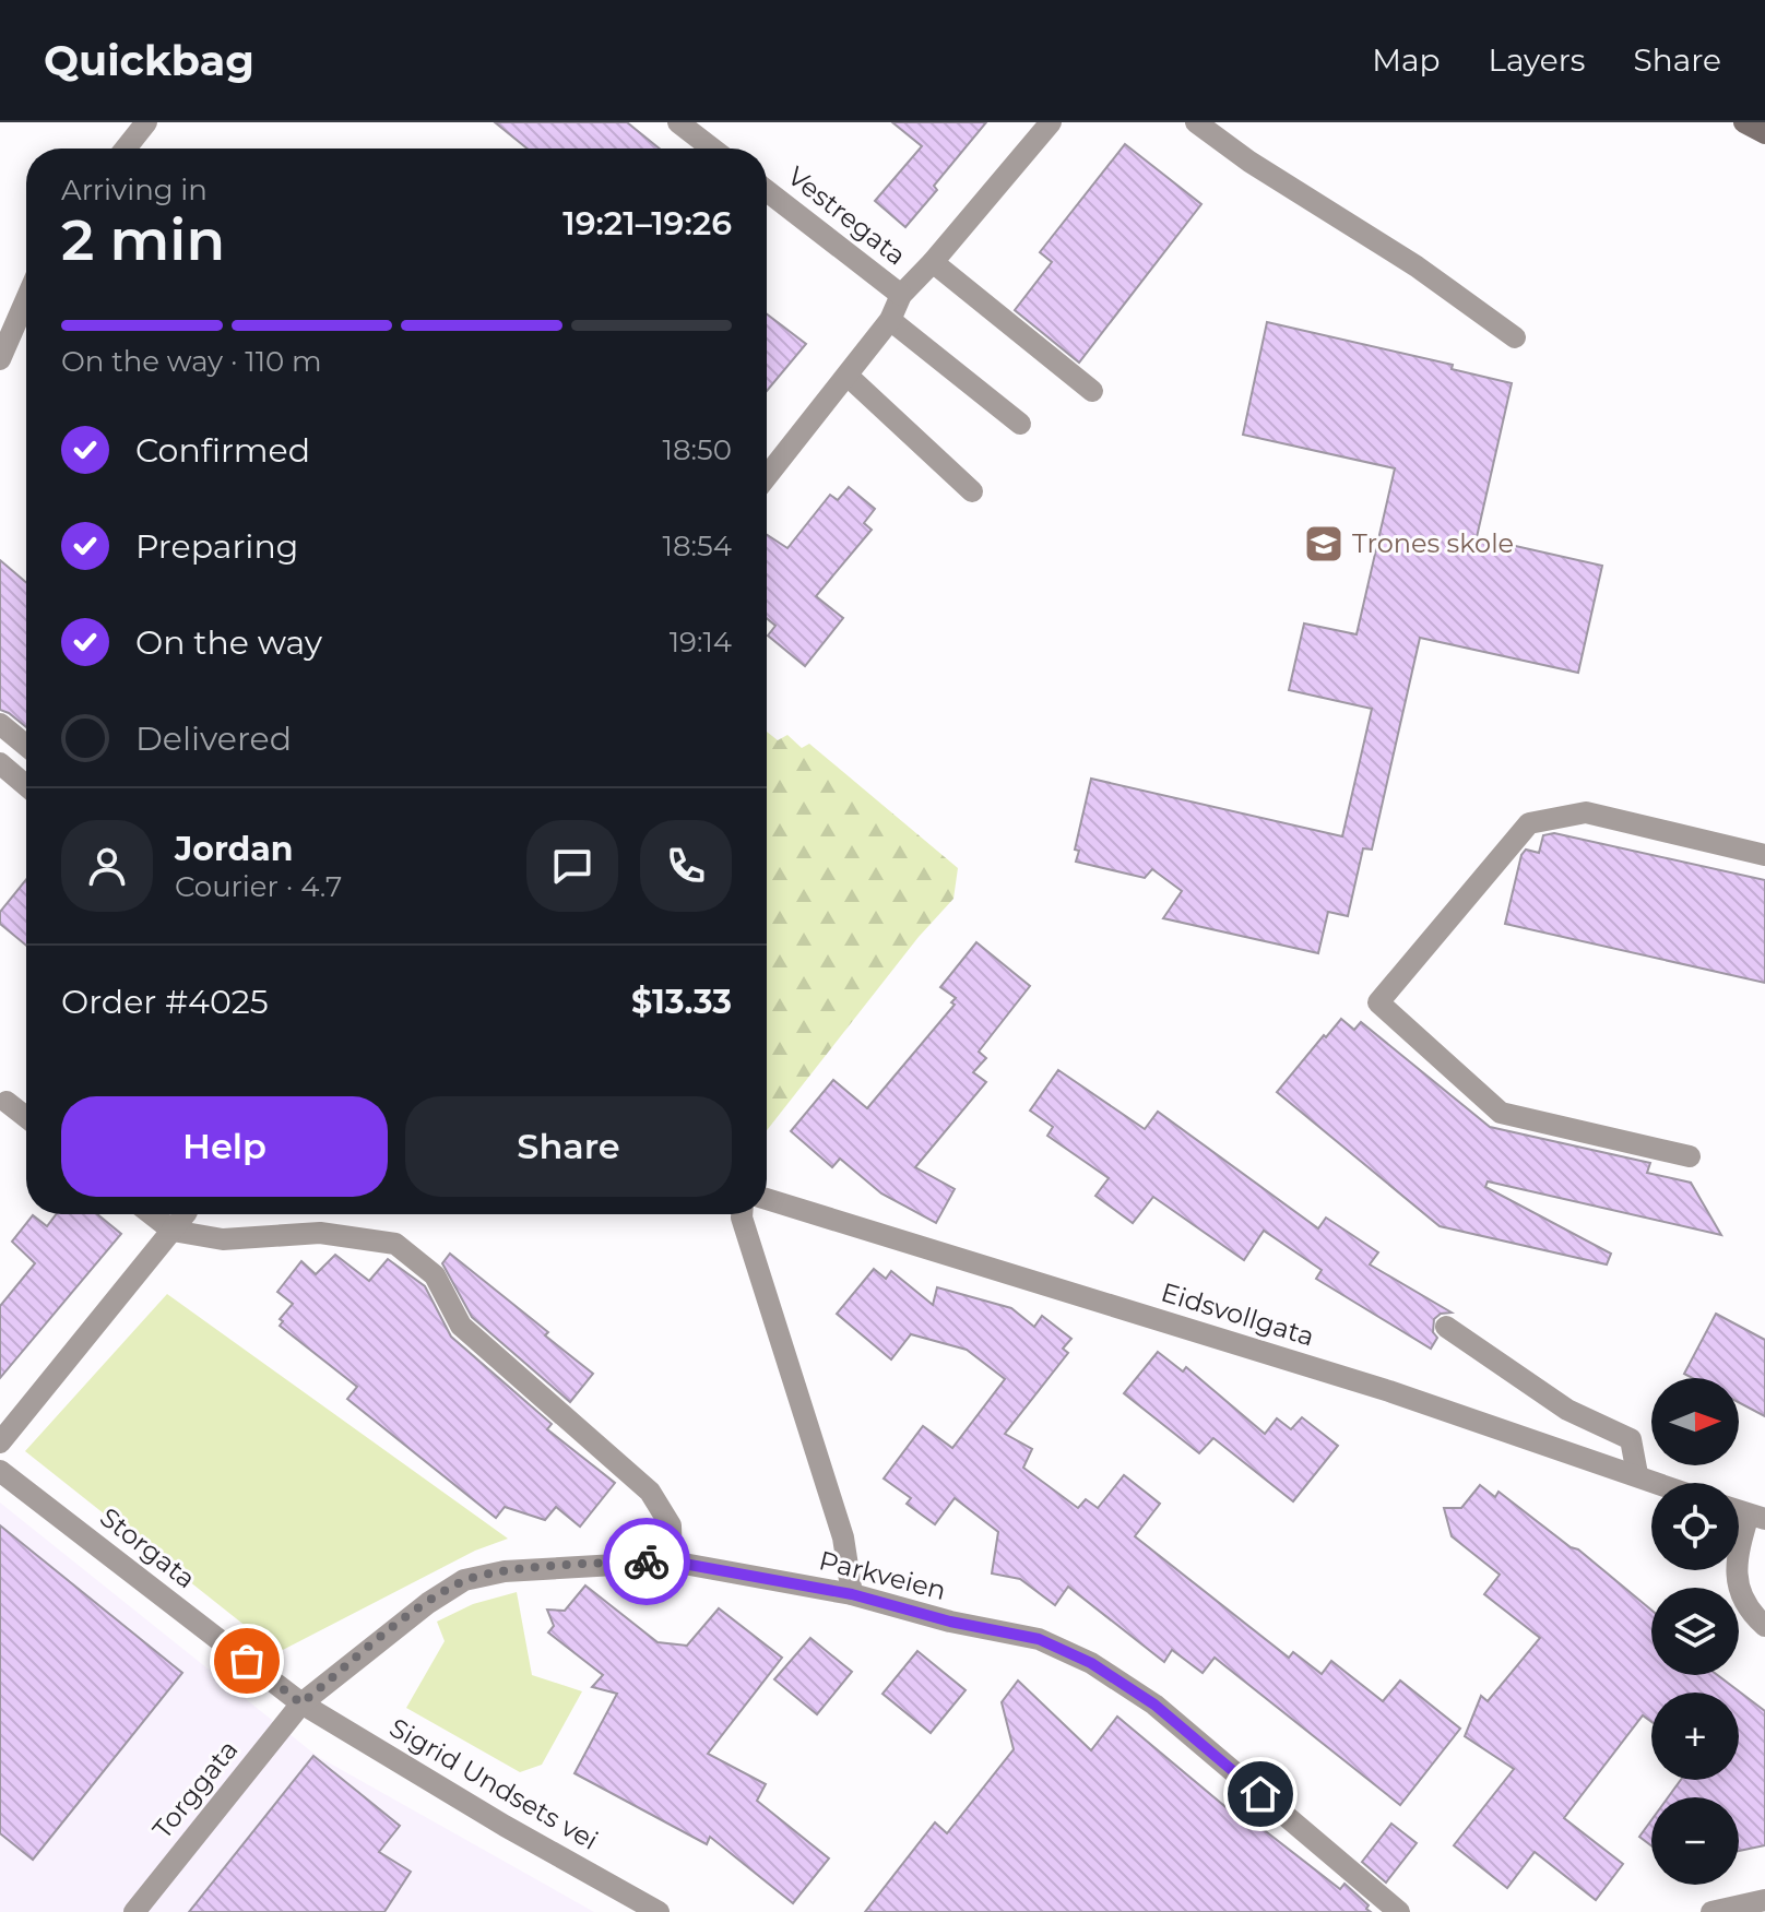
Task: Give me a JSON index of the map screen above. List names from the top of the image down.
{
  "streets": {
    "street": [
      "Vestregata",
      "Eidsvollgata",
      "Storgata",
      "Parkveien",
      "Sigrid Undsets vei",
      "Torggata"
    ]
  },
  "crossings": [
    ["Storgata", "Parkveien"],
    ["Storgata", "Sigrid Undsets vei"],
    ["Storgata", "Torggata"],
    ["Parkveien", "Sigrid Undsets vei"],
    ["Parkveien", "Torggata"],
    ["Sigrid Undsets vei", "Torggata"]
  ],
  "places": {
    "school or university": ["Trones skole"]
  },
  "north": "right",
  "page": {
    "header": "Quickbag",
    "nav": ["Map", "Layers", "Share"],
    "heading": ["2 min", "Arriving in", "19:21–19:26"],
    "panel": [
      "Jordan",
      "Courier · 4.7",
      "Order #4025",
      "$13.33"
    ],
    "bar": "On the way · 110 m",
    "list": [
      ["Confirmed", "18:50"],
      ["Preparing", "18:54"],
      ["On the way", "19:14"],
      "Delivered"
    ],
    "buttons": ["Help", "Share"],
    "map_buttons": ["+", "−"]
  }
}
